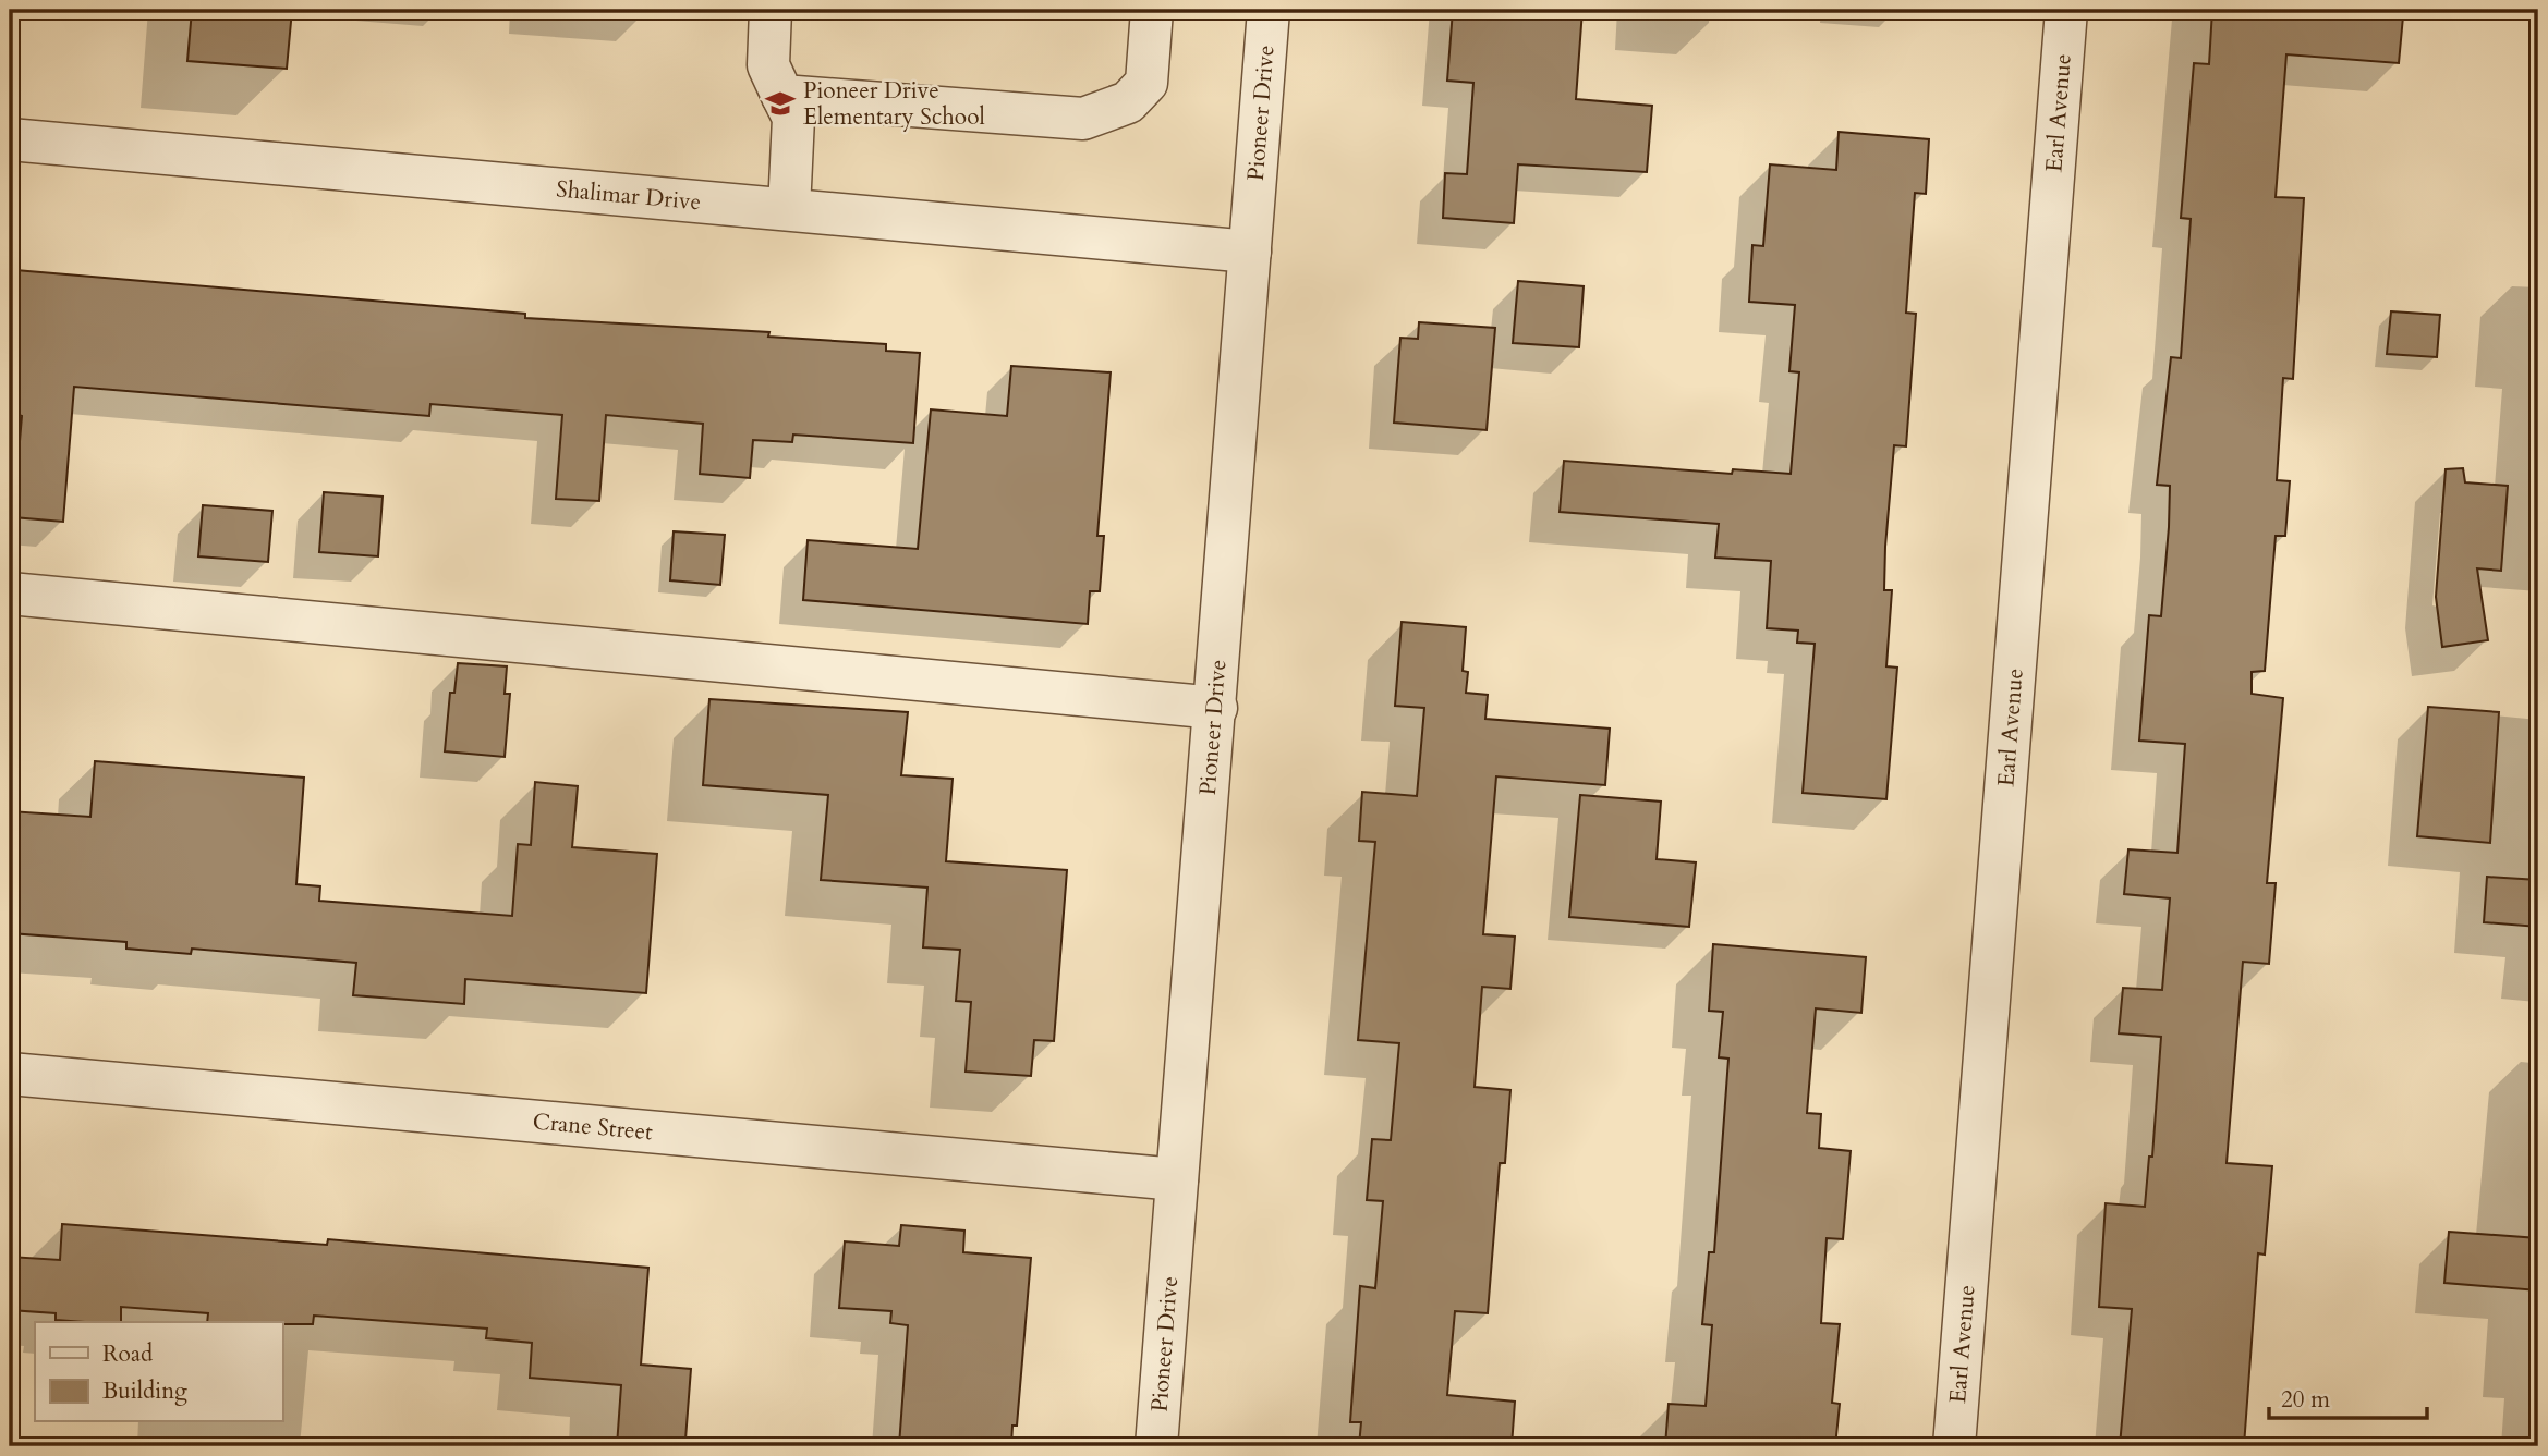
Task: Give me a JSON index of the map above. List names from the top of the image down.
{
  "streets": {
    "street": [
      "Pioneer Drive",
      "Earl Avenue",
      "Shalimar Drive",
      "Crane Street"
    ]
  },
  "crossings": [
    ["Pioneer Drive", "Shalimar Drive"],
    ["Pioneer Drive", "Crane Street"]
  ],
  "places": {
    "school or university": ["Pioneer Drive Elementary School"]
  },
  "legend": ["Road", "Building"],
  "scale_bar": "20 m"
}
